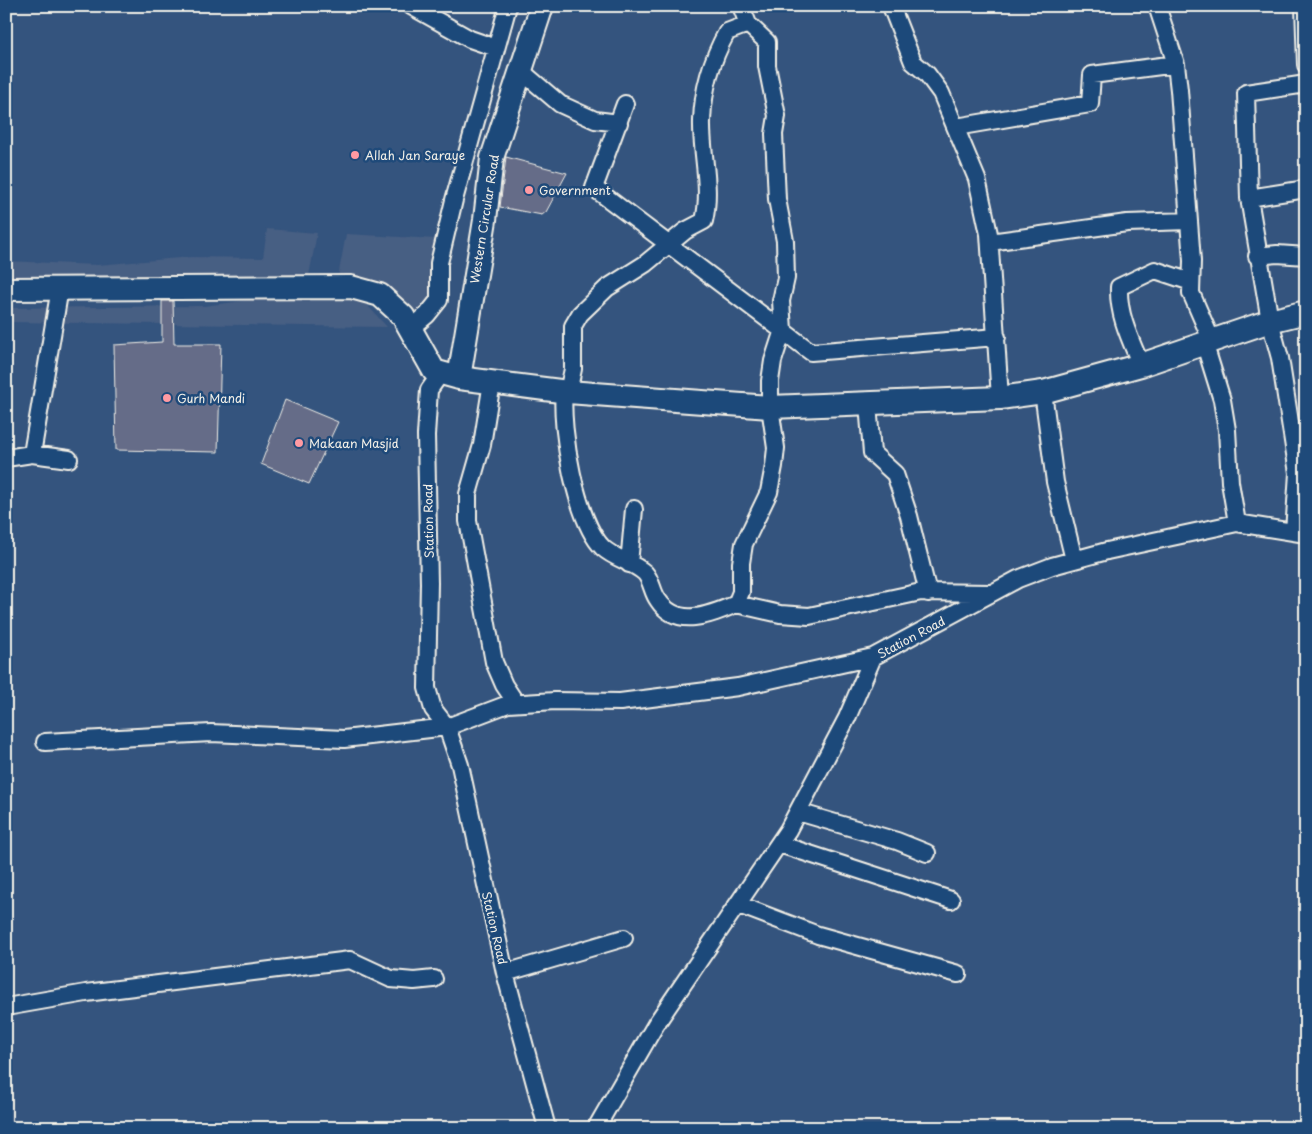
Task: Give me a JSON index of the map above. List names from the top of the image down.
{
  "streets": {
    "main road": ["Western Circular Road"],
    "street": ["Station Road"]
  },
  "crossings": [
    ["Western Circular Road", "Station Road"]
  ],
  "places": [
    "Allah Jan Saraye",
    "Government",
    "Gurh Mandi",
    "Makaan Masjid"
  ]
}
